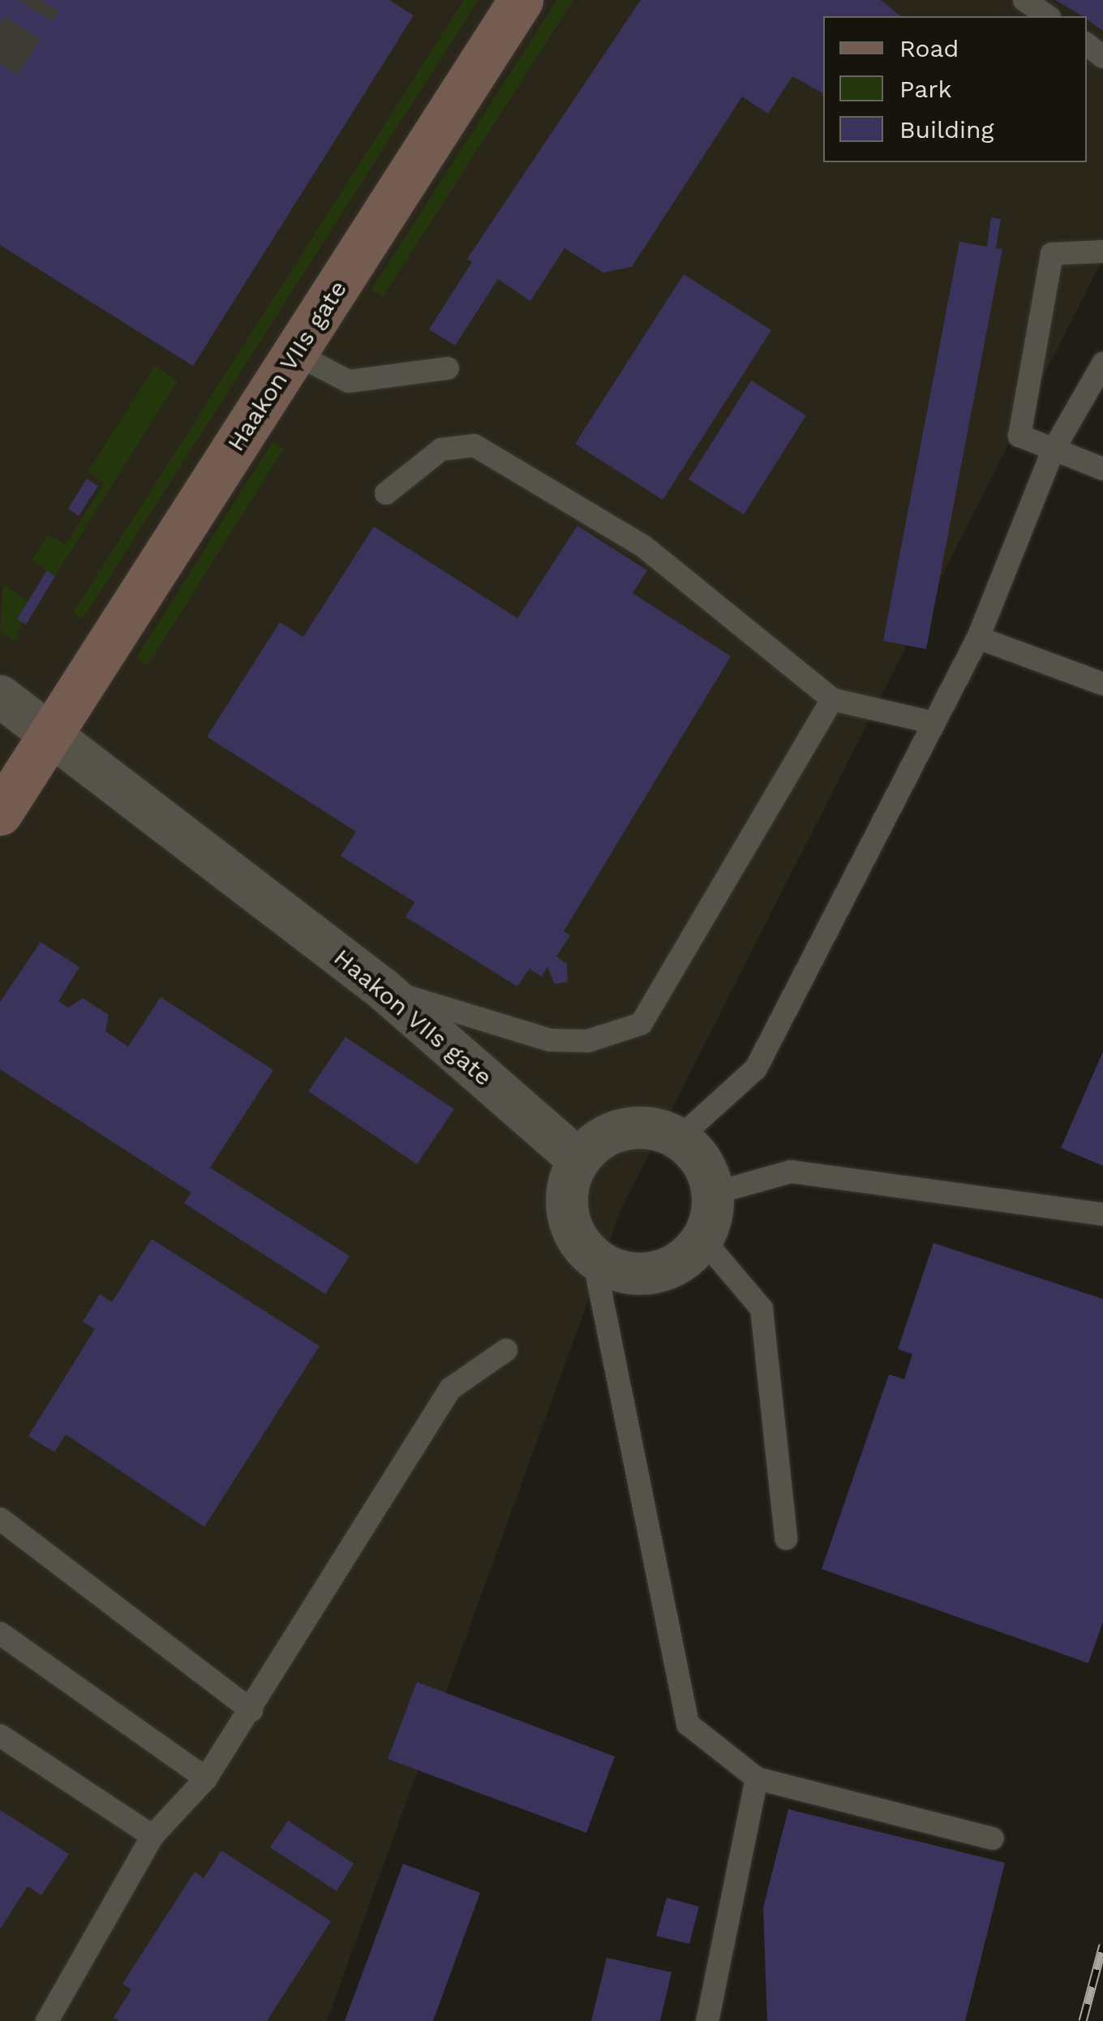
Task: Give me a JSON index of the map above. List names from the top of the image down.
{
  "streets": {
    "main road": ["Haakon VIIs gate"]
  },
  "legend": ["Road", "Park", "Building"]
}
